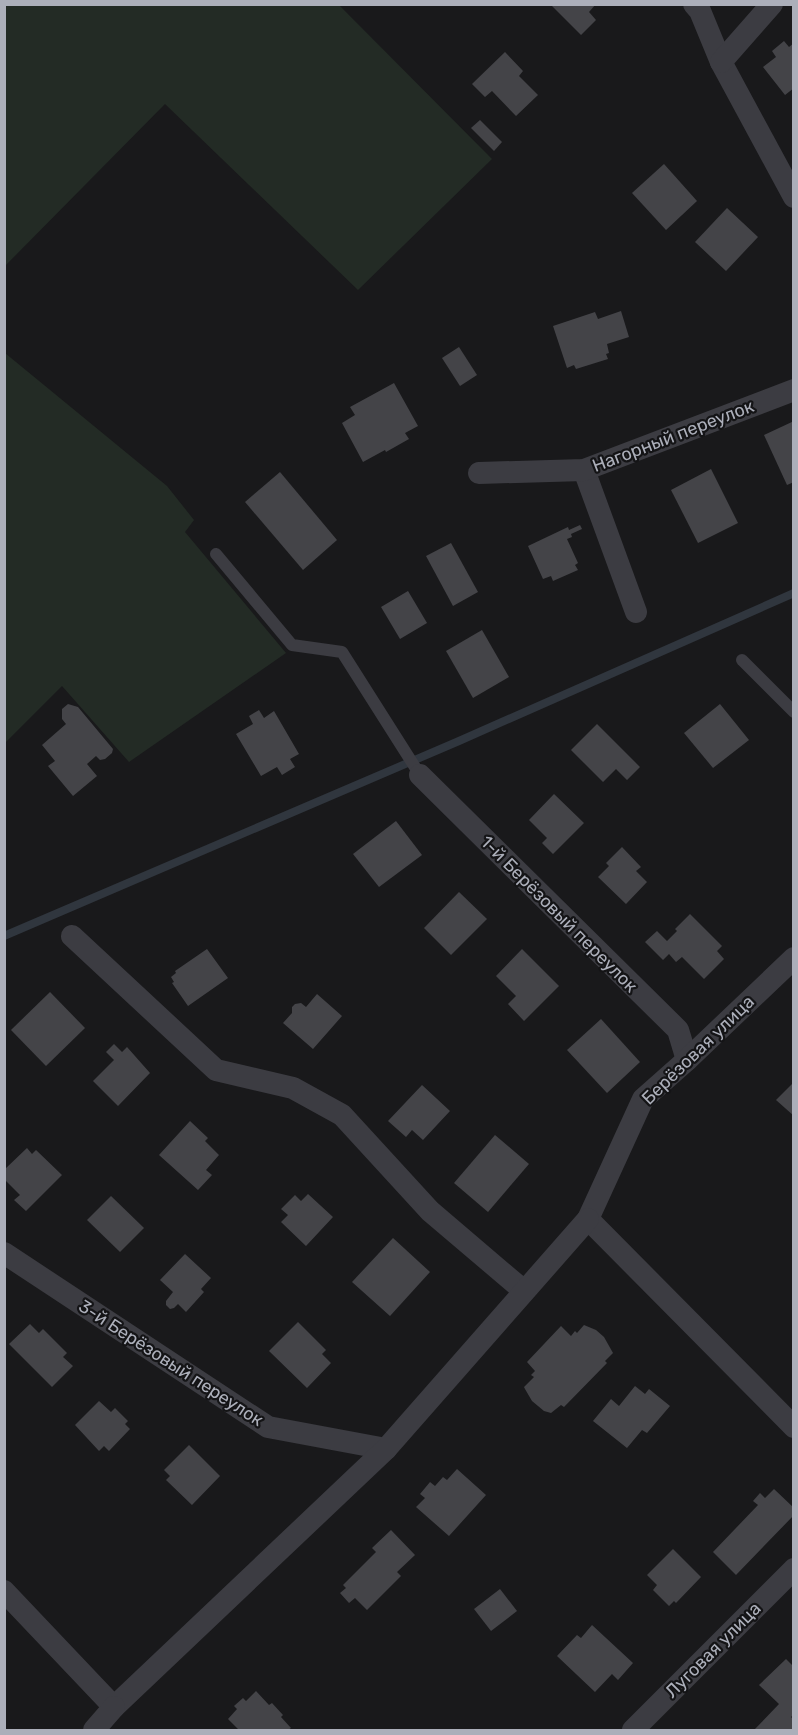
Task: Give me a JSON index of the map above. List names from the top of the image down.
{
  "streets": {
    "street": [
      "Нагорный переулок",
      "1-й Берёзовый переулок",
      "Берёзовая улица",
      "3-й Берёзовый переулок",
      "Луговая улица"
    ]
  },
  "crossings": [
    ["1-й Берёзовый переулок", "Берёзовая улица"],
    ["Берёзовая улица", "3-й Берёзовый переулок"]
  ]
}
